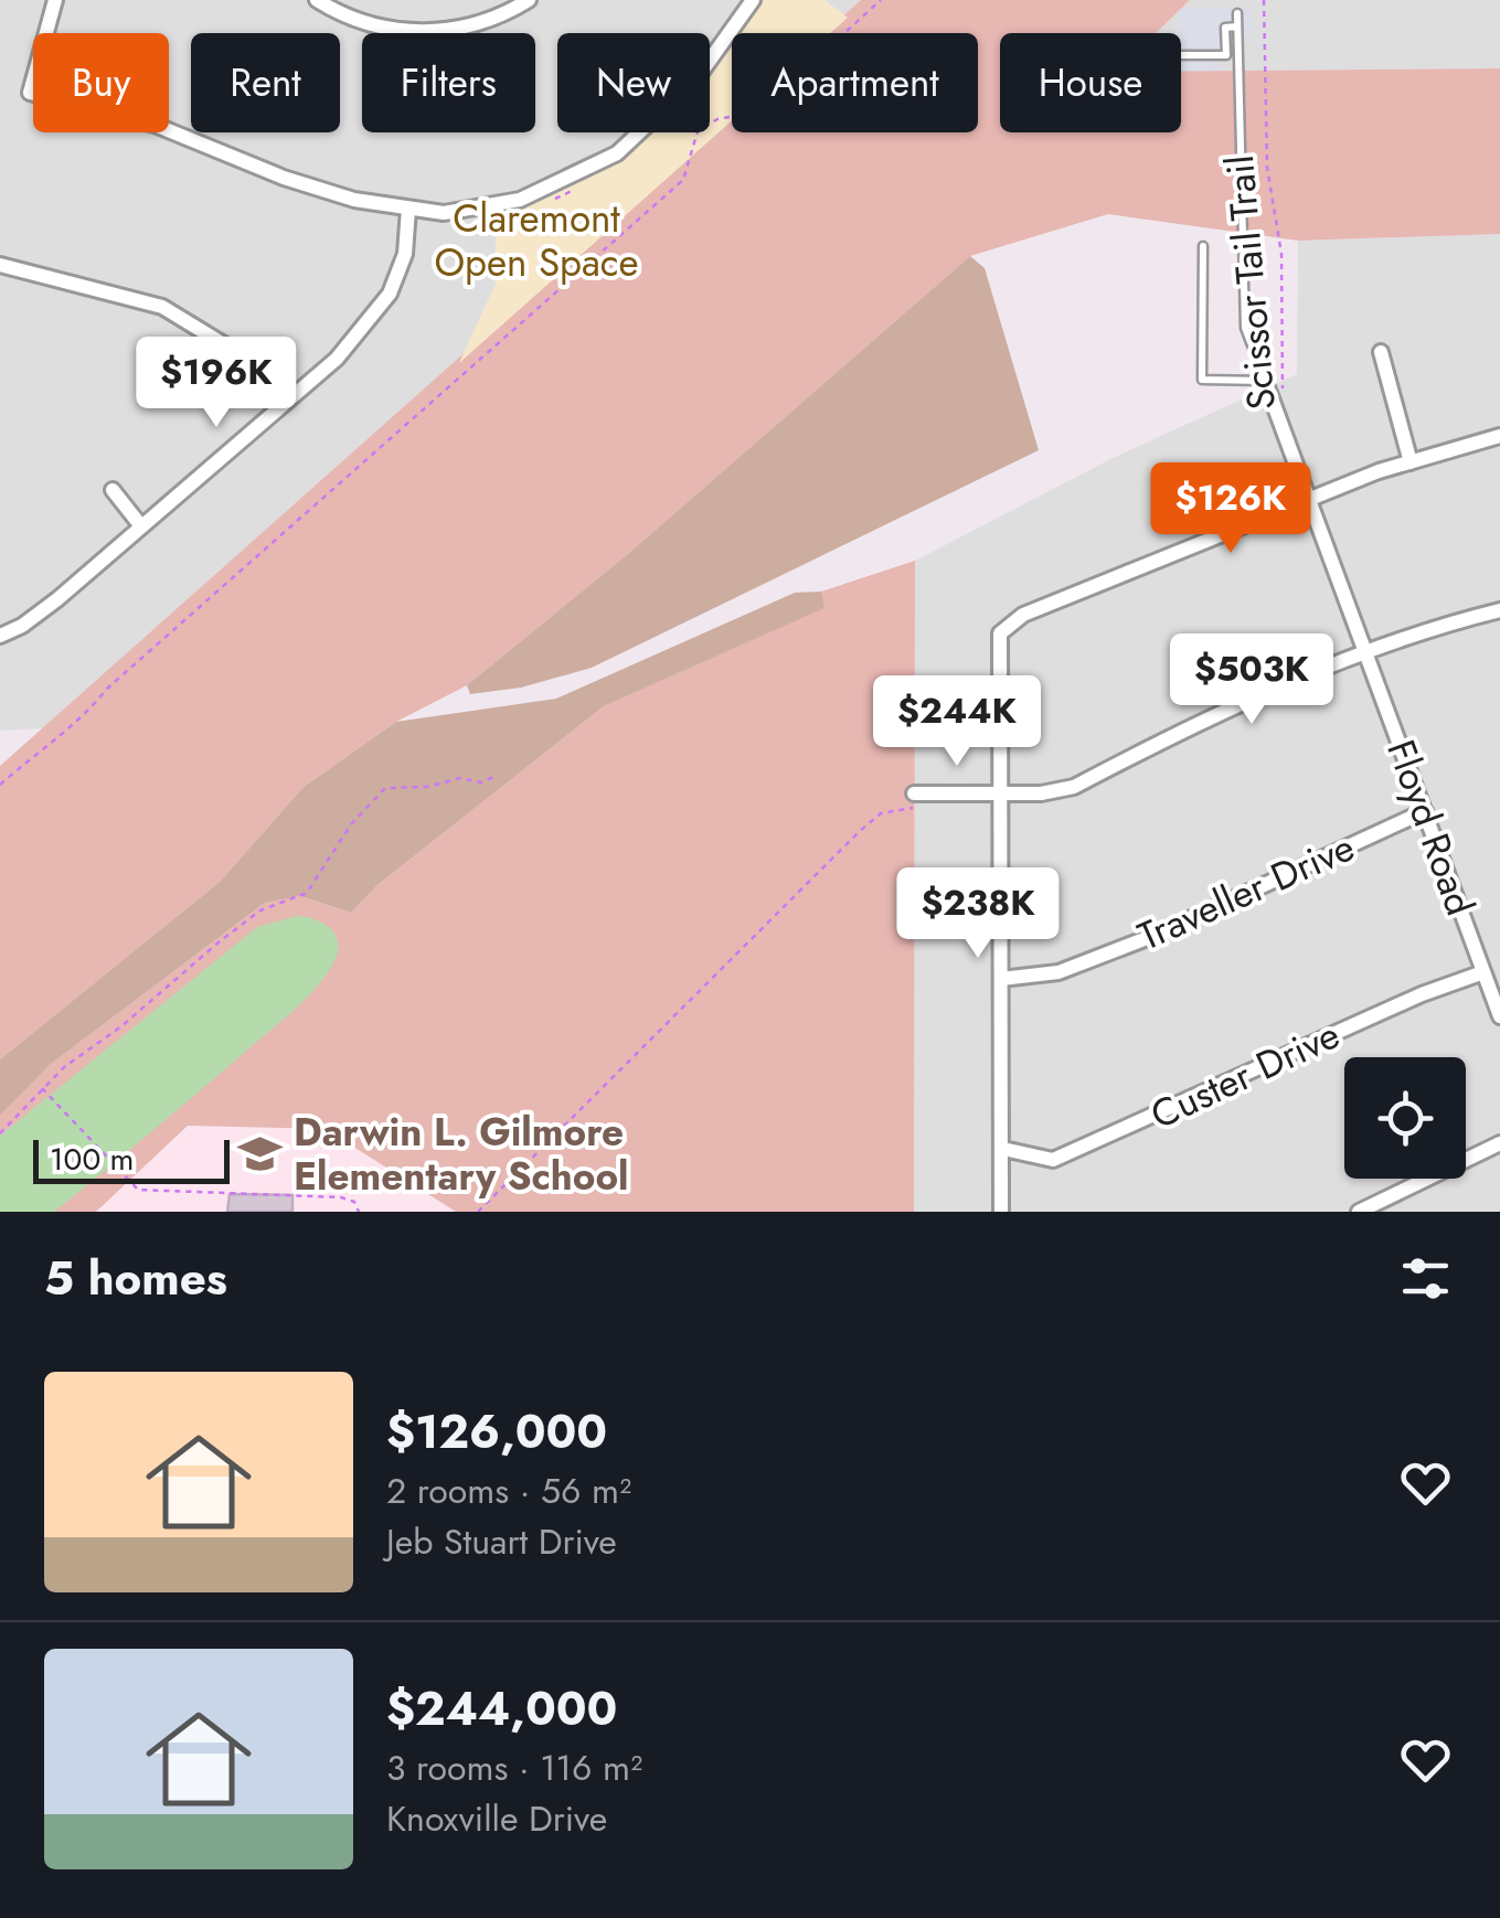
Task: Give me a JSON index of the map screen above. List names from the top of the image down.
{
  "streets": {
    "street": ["Floyd Road", "Traveller Drive", "Custer Drive"],
    "path": ["Scissor Tail Trail"]
  },
  "crossings": [
    ["Scissor Tail Trail", "Floyd Road"],
    ["Floyd Road", "Traveller Drive"],
    ["Floyd Road", "Custer Drive"]
  ],
  "parks": ["Claremont Open Space"],
  "places": {
    "school or university": ["Darwin L. Gilmore Elementary School"]
  },
  "scale_bar": "100 m",
  "page": {
    "chip": [
      "Buy",
      "Rent",
      "Filters",
      "New",
      "Apartment",
      "House"
    ],
    "price": [
      "$196K",
      "$126K",
      "$503K",
      "$244K",
      "$238K"
    ],
    "scale": "100 m",
    "heading": "5 homes",
    "list": [
      {
        "name": "$126,000",
        "note": "2 rooms · 56 m² · Jeb Stuart Drive"
      },
      {
        "name": "$244,000",
        "note": "3 rooms · 116 m² · Knoxville Drive"
      }
    ]
  }
}
